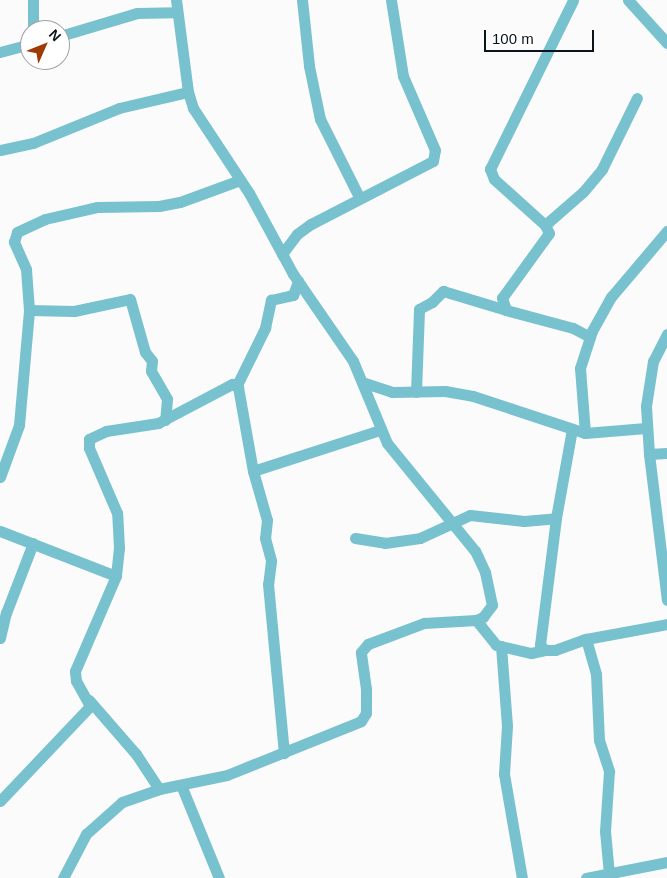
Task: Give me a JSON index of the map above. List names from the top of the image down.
{
  "scale_bar": "100 m",
  "north": "top right"
}
